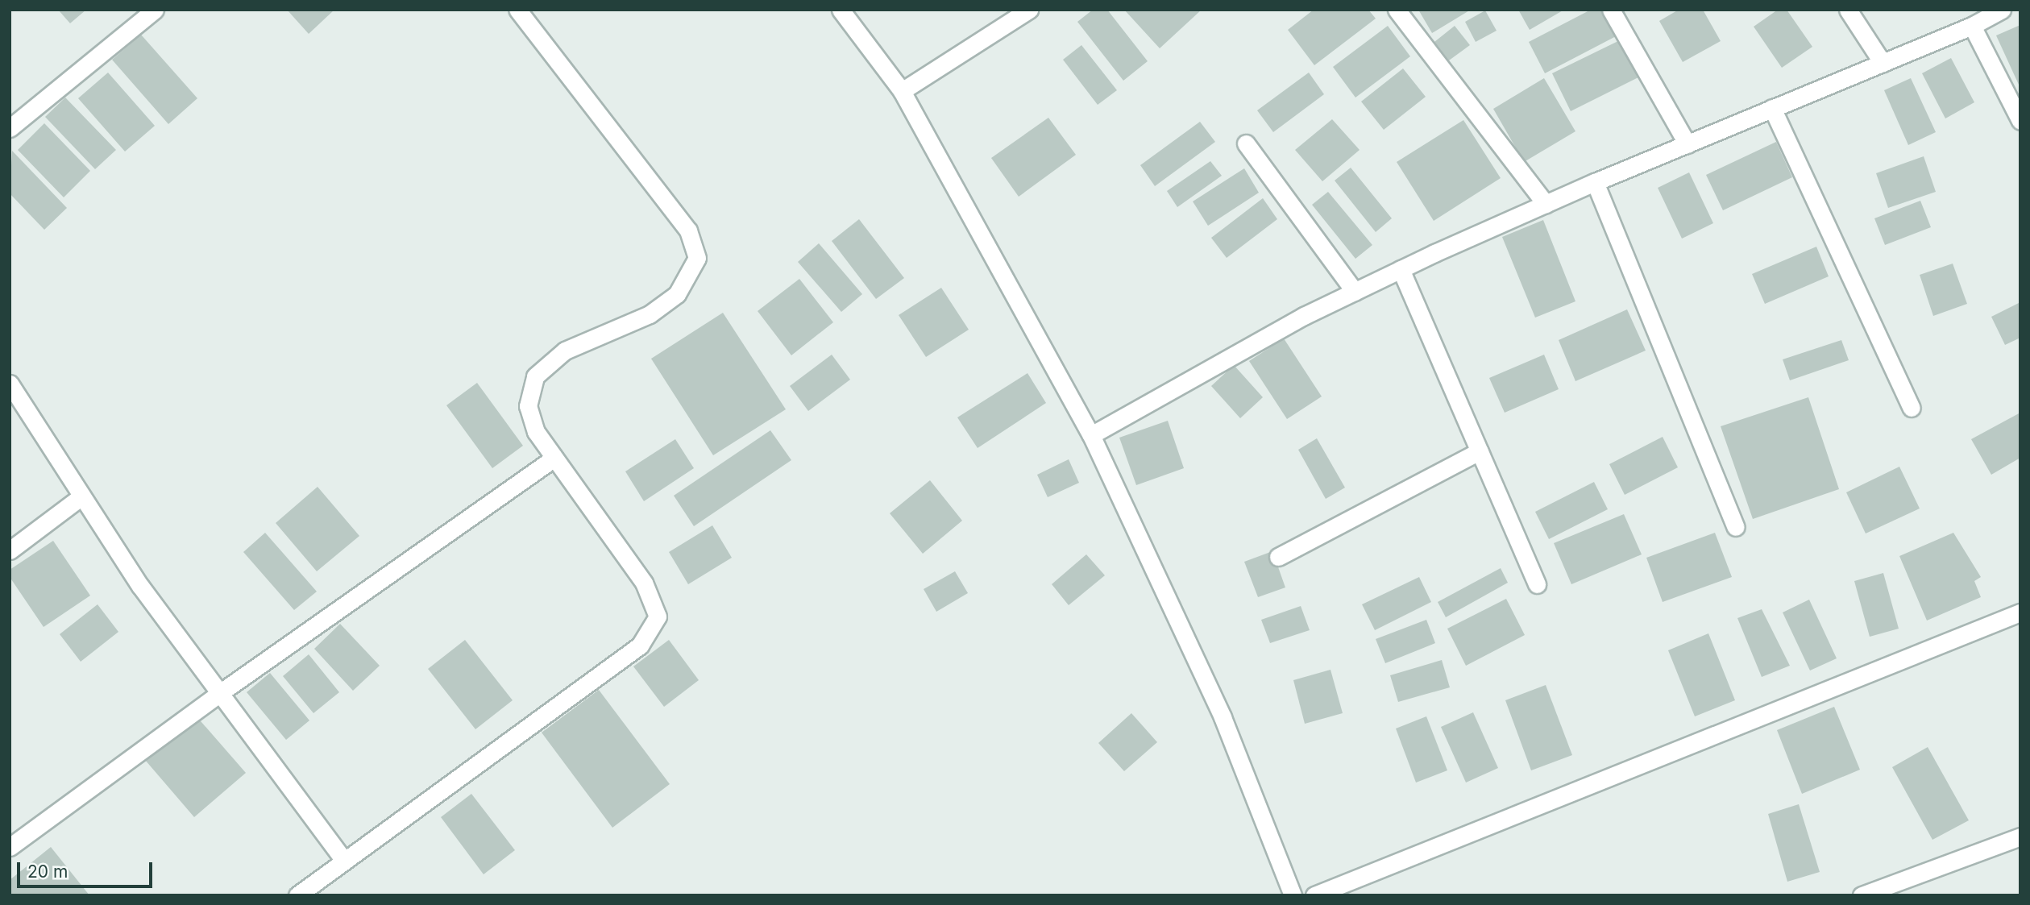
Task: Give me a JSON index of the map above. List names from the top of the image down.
{
  "scale_bar": "20 m"
}
